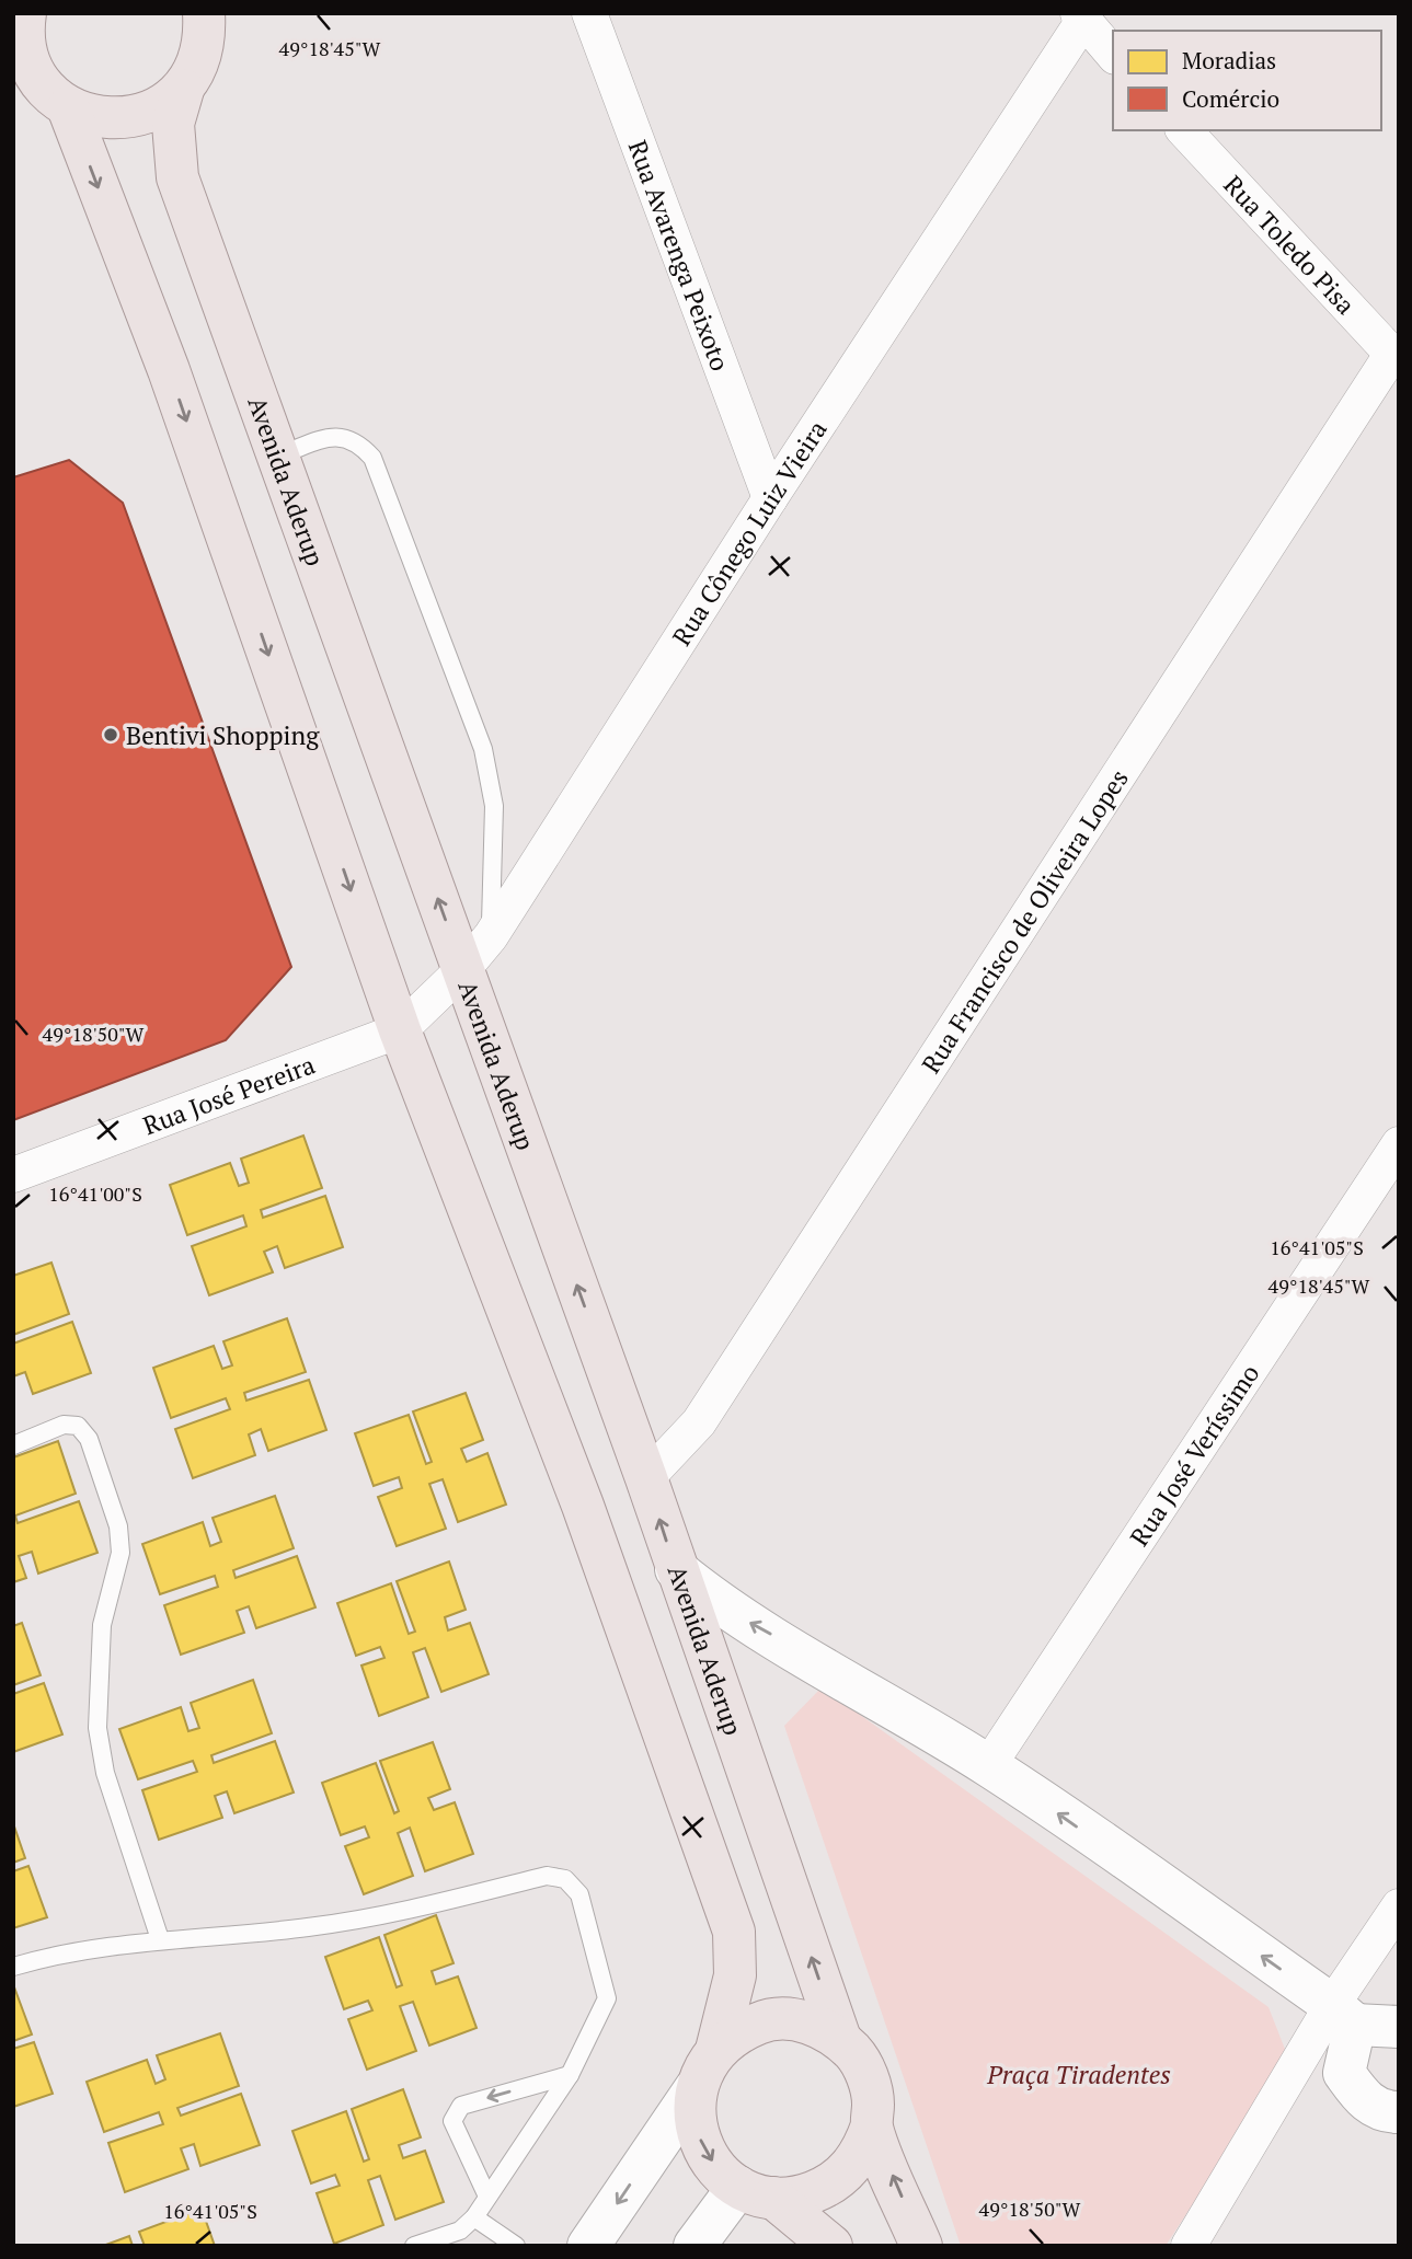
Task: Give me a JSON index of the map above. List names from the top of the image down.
{
  "streets": {
    "main road": ["Avenida Aderup"],
    "street": [
      "Rua Toledo Pisa",
      "Rua Avarenga Peixoto",
      "Rua Cônego Luiz Vieira",
      "Rua Francisco de Oliveira Lopes",
      "Rua José Pereira",
      "Rua José Veríssimo"
    ]
  },
  "crossings": [
    ["Rua Toledo Pisa", "Rua Francisco de Oliveira Lopes"],
    ["Rua Avarenga Peixoto", "Rua Cônego Luiz Vieira"],
    ["Avenida Aderup", "Rua Cônego Luiz Vieira"],
    ["Avenida Aderup", "Rua Francisco de Oliveira Lopes"],
    ["Avenida Aderup", "Rua José Pereira"],
    ["Rua Cônego Luiz Vieira", "Rua José Pereira"]
  ],
  "parks": ["Praça Tiradentes"],
  "places": ["Bentivi Shopping"],
  "legend": ["Moradias", "Comércio"],
  "coordinates": [
    "49°18'45\"W",
    "49°18'50\"W",
    "16°41'00\"S",
    "16°41'05\"S"
  ]
}
